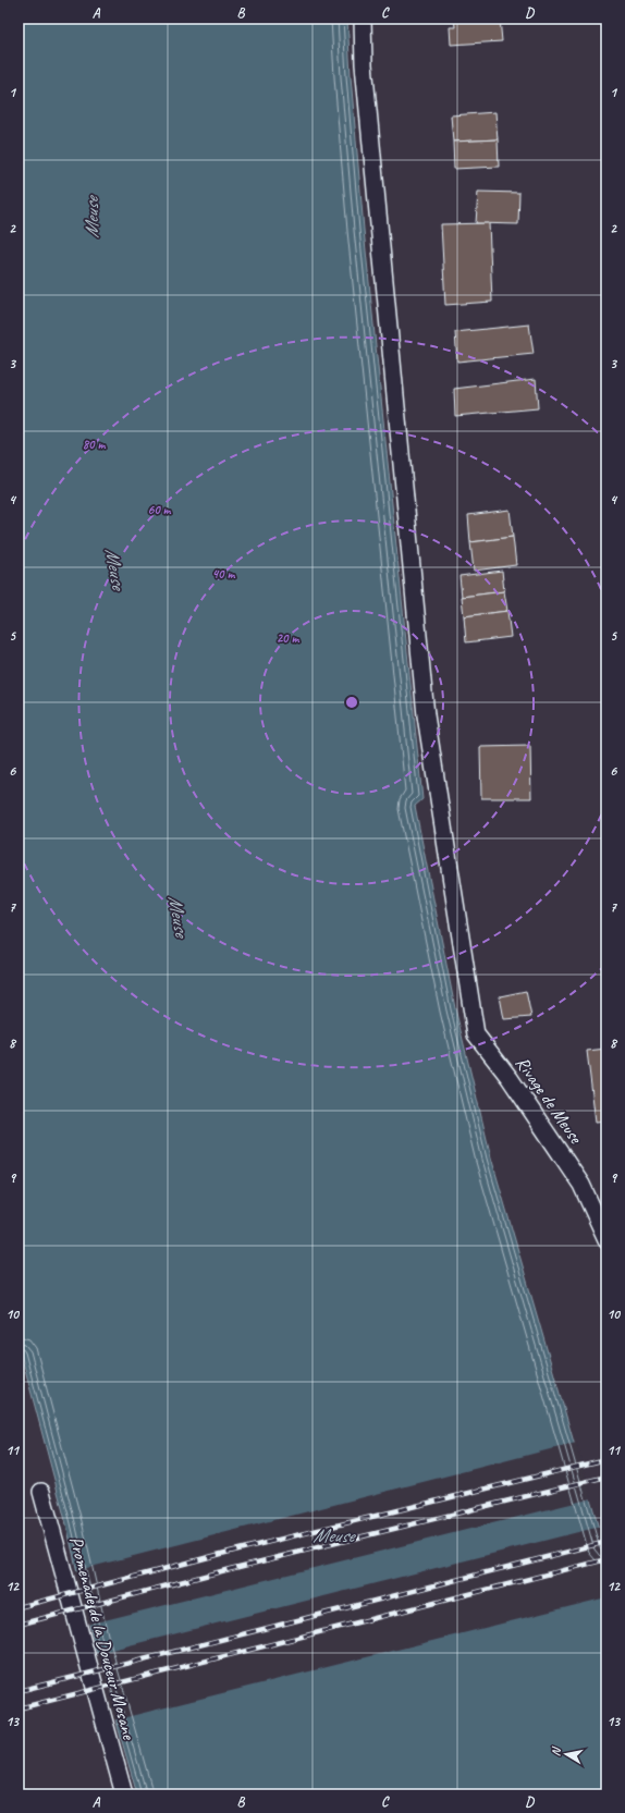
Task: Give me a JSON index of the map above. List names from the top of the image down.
{
  "streets": {
    "lane": ["Rivage de Meuse", "Promenade de la Douceur Mosane"]
  },
  "water": ["Meuse"],
  "north": "left",
  "grid": {
    "columns": [
      "A",
      "B",
      "C",
      "D"
    ],
    "rows": [
      "1",
      "2",
      "3",
      "4",
      "5",
      "6",
      "7",
      "8",
      "9",
      "10",
      "11",
      "12",
      "13"
    ]
  },
  "rings": [
    "80 m",
    "60 m",
    "40 m",
    "20 m"
  ]
}
